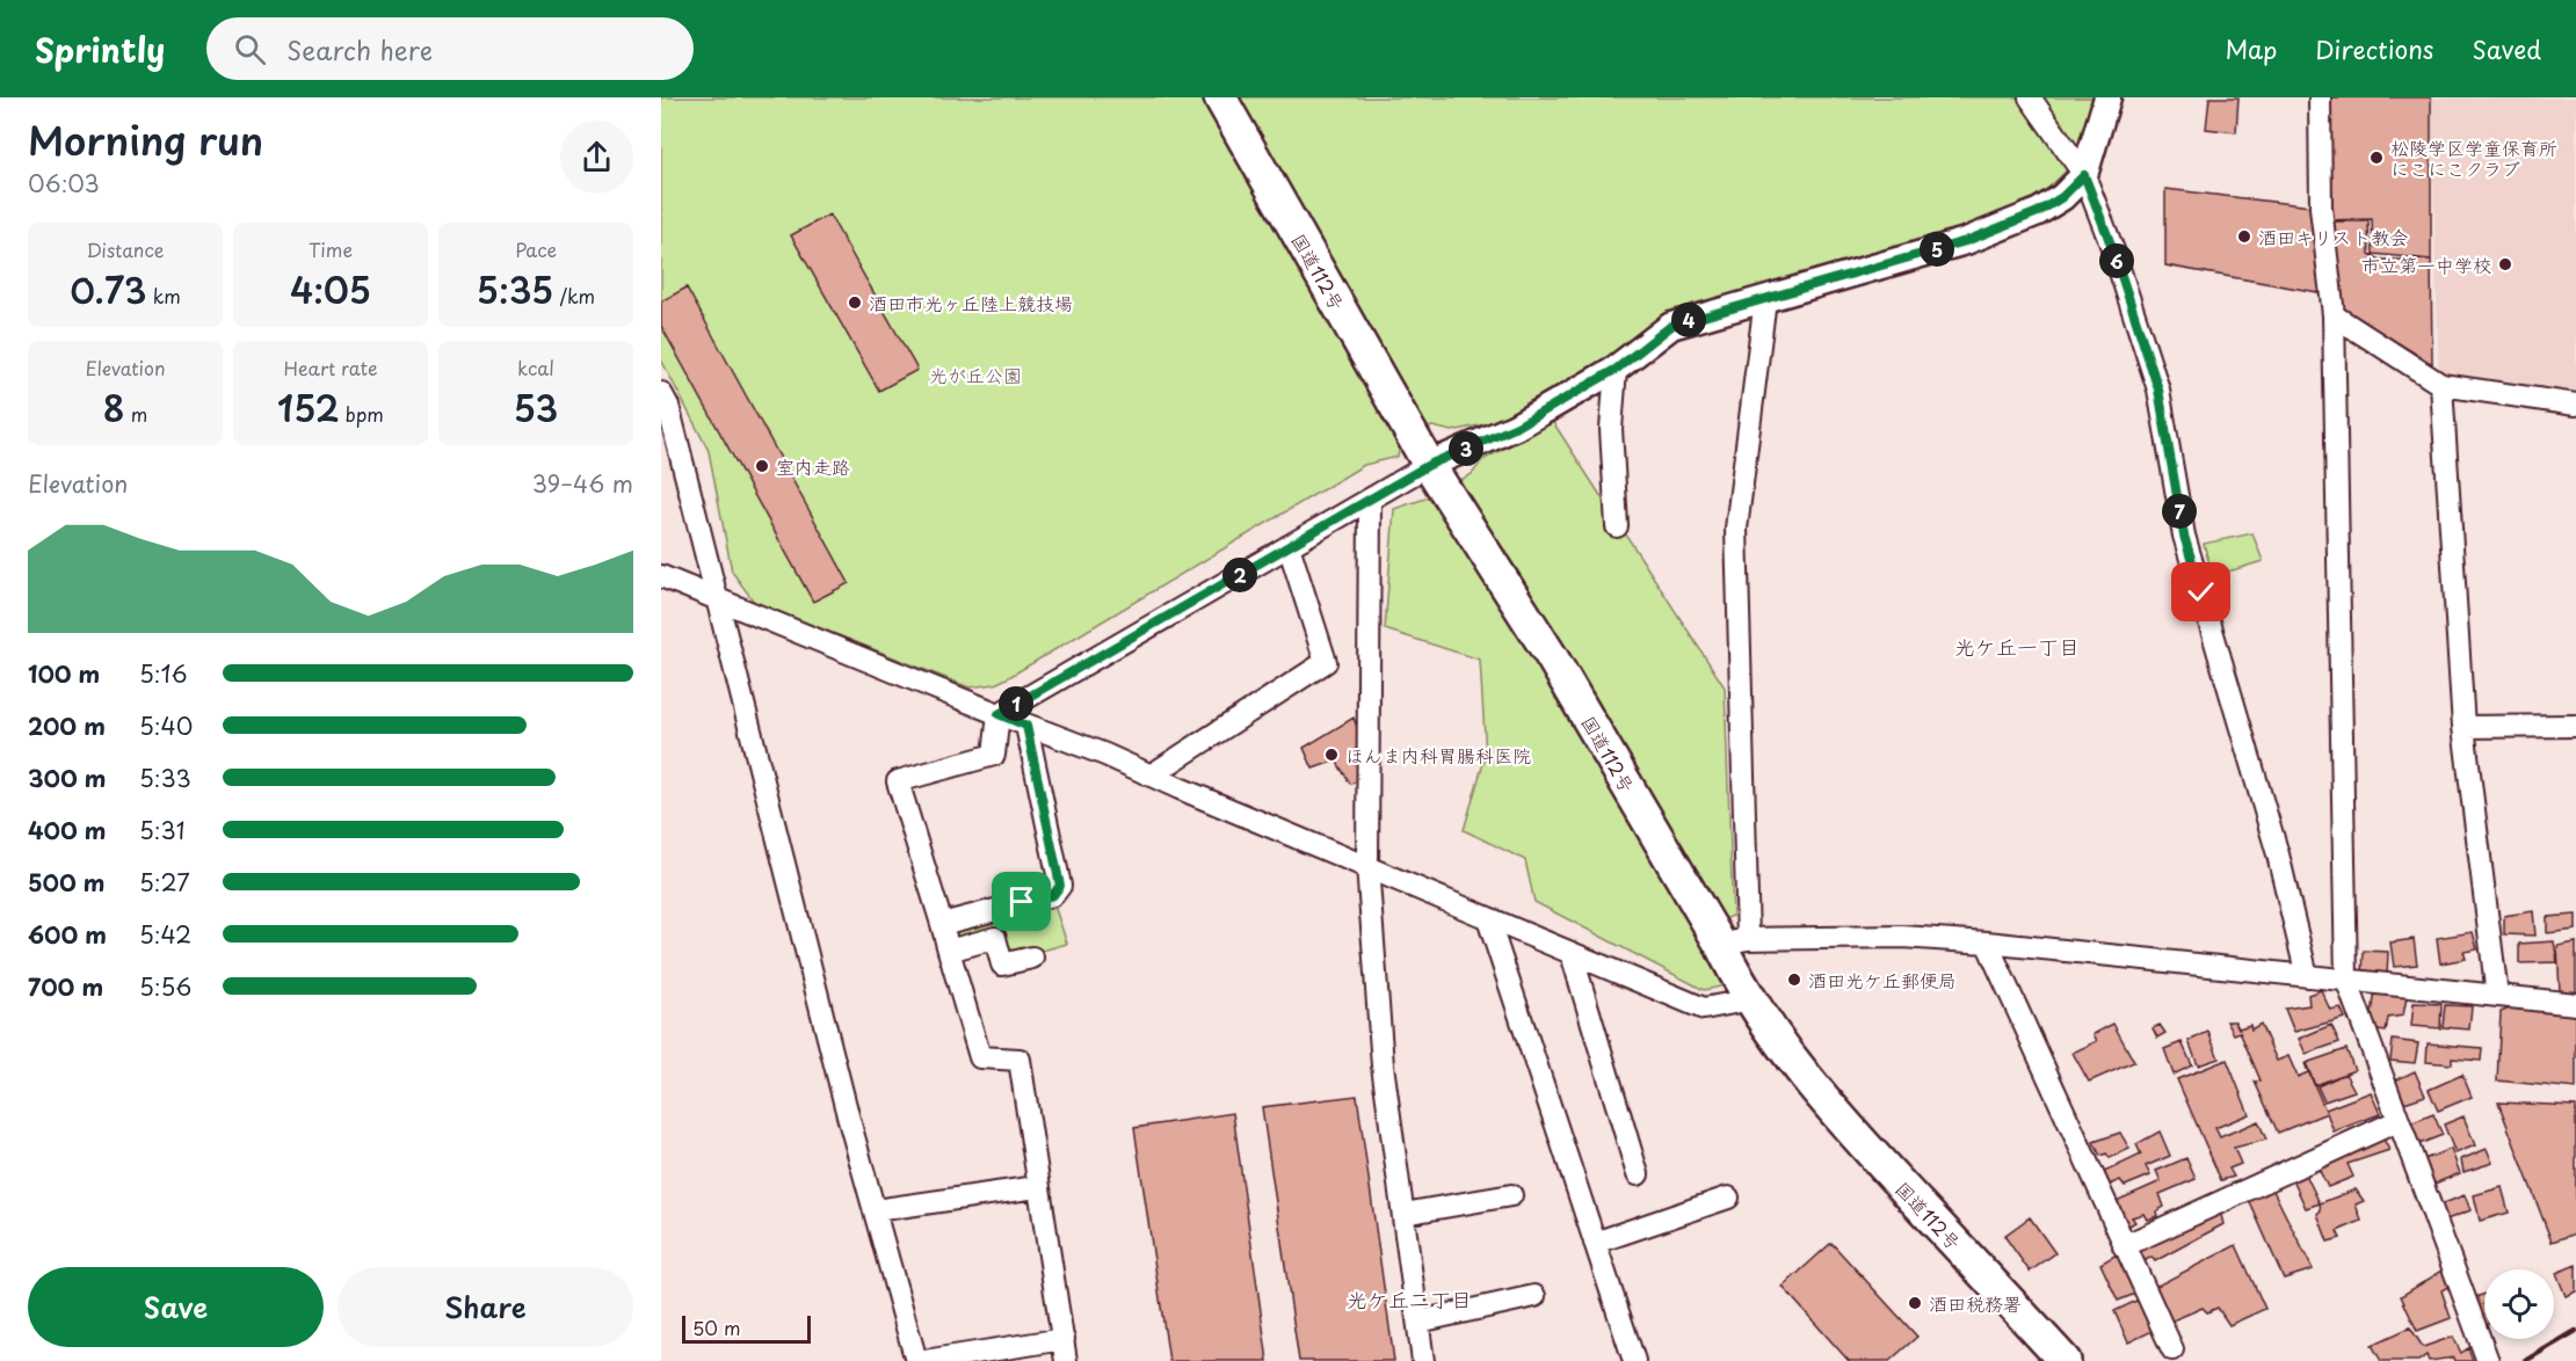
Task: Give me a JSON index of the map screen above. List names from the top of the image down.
{
  "streets": {
    "highway": ["国道112号"]
  },
  "districts": ["光ケ丘一丁目", "光ケ丘二丁目"],
  "parks": ["光が丘公園"],
  "places": [
    "松陵学区学童保育所 にこにこクラブ",
    "酒田キリスト教会",
    "市立第一中学校",
    "酒田市光ヶ丘陸上競技場",
    "室内走路",
    "ほんま内科胃腸科医院",
    "酒田光ケ丘郵便局",
    "酒田税務署"
  ],
  "scale_bar": "50 m",
  "page": {
    "header": "Sprintly",
    "search": "Search here",
    "nav": ["Map", "Directions", "Saved"],
    "heading": ["Morning run", "06:03"],
    "stats": [
      ["Distance", "0.73 km"],
      ["Time", "4:05"],
      ["Pace", "5:35 /km"],
      ["Elevation", "8 m"],
      ["Heart rate", "152 bpm"],
      ["kcal", "53"]
    ],
    "pins": [
      "5",
      "6",
      "4",
      "3",
      "7",
      "2",
      "1"
    ],
    "chart": ["Elevation", "39–46 m"],
    "list": [
      {
        "name": "100 m",
        "note": "5:16"
      },
      {
        "name": "200 m",
        "note": "5:40"
      },
      {
        "name": "300 m",
        "note": "5:33"
      },
      {
        "name": "400 m",
        "note": "5:31"
      },
      {
        "name": "500 m",
        "note": "5:27"
      },
      {
        "name": "600 m",
        "note": "5:42"
      },
      {
        "name": "700 m",
        "note": "5:56"
      }
    ],
    "buttons": ["Save", "Share"],
    "scale": "50 m"
  }
}
